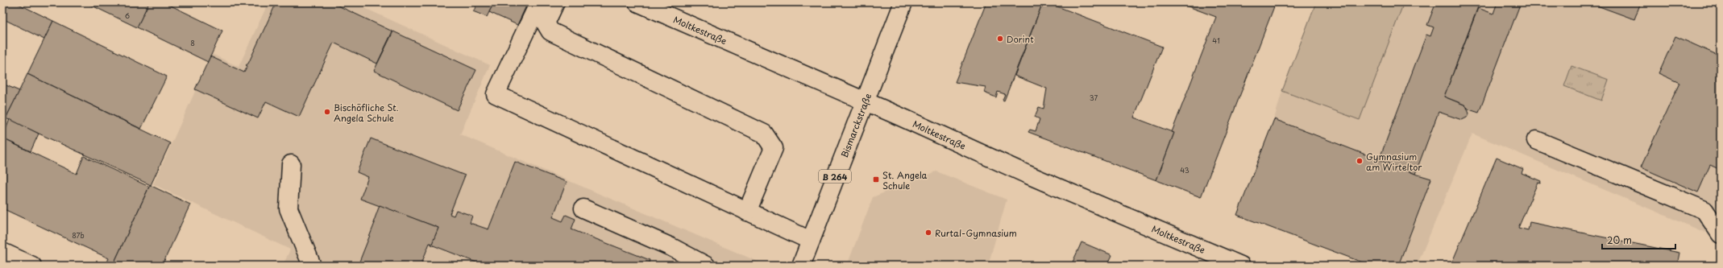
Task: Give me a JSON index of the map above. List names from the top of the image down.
{
  "streets": {
    "street": ["Moltkestraße", "Bismarckstraße", "B 264"]
  },
  "crossings": [
    ["Moltkestraße", "Bismarckstraße"]
  ],
  "places": {
    "other": [
      "Dorint",
      "Bischöfliche St. Angela Schule",
      "Gymnasium am Wirteltor",
      "Rurtal-Gymnasium"
    ],
    "transit": ["St. Angela Schule"]
  },
  "house_numbers": [
    "6",
    "41",
    "8",
    "37",
    "43",
    "87b"
  ],
  "scale_bar": "20 m"
}
